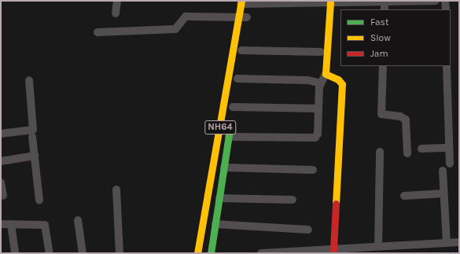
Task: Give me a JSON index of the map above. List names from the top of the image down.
{
  "streets": {
    "main road": ["NH64"]
  },
  "legend": ["Fast", "Slow", "Jam"]
}
